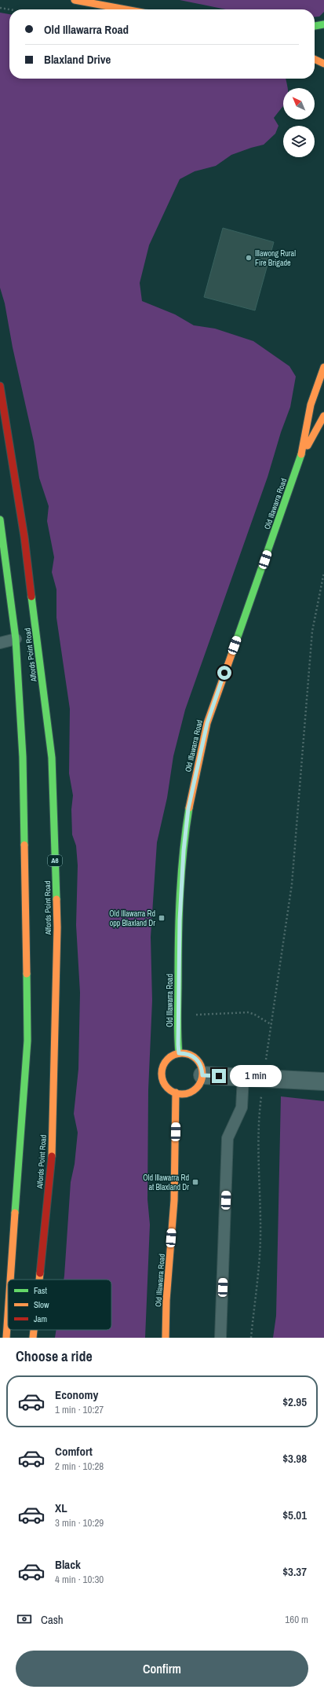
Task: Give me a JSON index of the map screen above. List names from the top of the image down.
{
  "streets": {
    "main road": ["Old Illawarra Road", "Alfords Point Road", "A6"]
  },
  "places": {
    "other": ["Illawong Rural Fire Brigade"],
    "transit": ["Old Illawarra Rd opp Blaxland Dr", "Old Illawarra Rd at Blaxland Dr"]
  },
  "legend": ["Fast", "Slow", "Jam"],
  "north": "top left",
  "page": {
    "banner": ["Old Illawarra Road", "Blaxland Drive"],
    "bubble": "1 min",
    "heading": "Choose a ride",
    "list": [
      {
        "name": "Economy",
        "note": "1 min · 10:27",
        "value": "$2.95"
      },
      {
        "name": "Comfort",
        "note": "2 min · 10:28",
        "value": "$3.98"
      },
      {
        "name": "XL",
        "note": "3 min · 10:29",
        "value": "$5.01"
      },
      {
        "name": "Black",
        "note": "4 min · 10:30",
        "value": "$3.37"
      }
    ],
    "pay": ["Cash", "160 m"],
    "buttons": "Confirm"
  }
}
